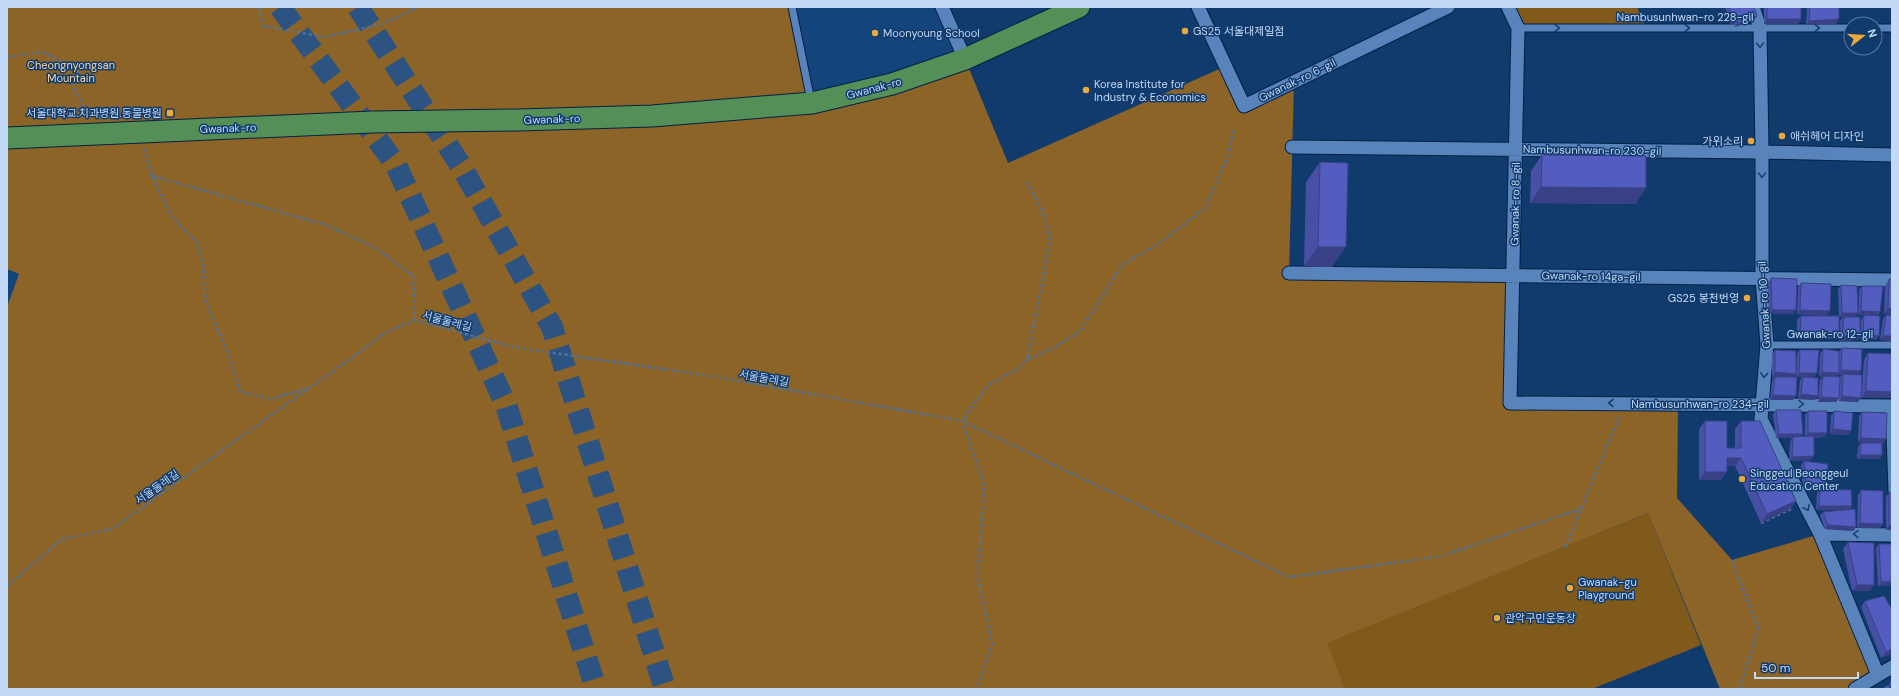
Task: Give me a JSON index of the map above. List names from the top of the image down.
{
  "streets": {
    "main road": ["Gwanak-ro"],
    "street": [
      "Gwanak-ro 6-gil",
      "Nambusunhwan-ro 230-gil",
      "Gwanak-ro 8-gil",
      "Gwanak-ro 14ga-gil",
      "Gwanak-ro 10-gil",
      "Nambusunhwan-ro 234-gil"
    ],
    "lane": ["Nambusunhwan-ro 228-gil", "Gwanak-ro 12-gil"],
    "path": ["서울둘레길"]
  },
  "crossings": [
    ["Nambusunhwan-ro 228-gil", "Gwanak-ro 8-gil"],
    ["Nambusunhwan-ro 228-gil", "Gwanak-ro 10-gil"],
    ["Nambusunhwan-ro 230-gil", "Gwanak-ro 8-gil"],
    ["Nambusunhwan-ro 230-gil", "Gwanak-ro 10-gil"],
    ["Gwanak-ro 8-gil", "Gwanak-ro 14ga-gil"],
    ["Gwanak-ro 8-gil", "Nambusunhwan-ro 234-gil"],
    ["Gwanak-ro 14ga-gil", "Gwanak-ro 10-gil"],
    ["Gwanak-ro 10-gil", "Gwanak-ro 12-gil"],
    ["Gwanak-ro 10-gil", "Nambusunhwan-ro 234-gil"]
  ],
  "one_way": ["Nambusunhwan-ro 228-gil", "Gwanak-ro 10-gil"],
  "parks": ["Cheongnyongsan Mountain"],
  "places": {
    "other": [
      "GS25 서울대제일점",
      "Moonyoung School",
      "Korea Institute for Industry & Economics",
      "애쉬헤어 디자인",
      "가위소리",
      "GS25 봉천번영",
      "Singgeul Beonggeul Education Center",
      "Gwanak-gu Playground",
      "관악구민운동장"
    ],
    "transit": ["서울대학교.치과병원.동물병원"]
  },
  "scale_bar": "50 m",
  "north": "right"
}
